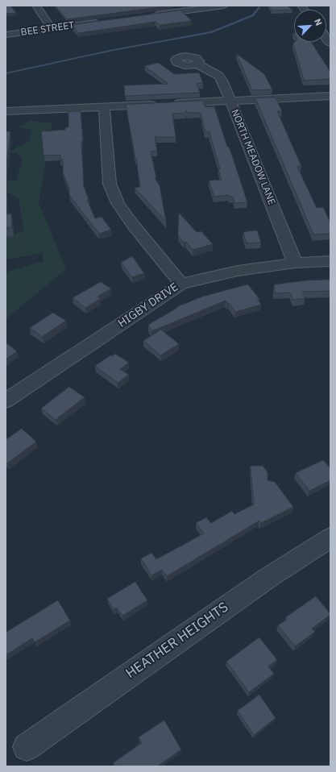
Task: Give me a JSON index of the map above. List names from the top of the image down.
{
  "streets": {
    "street": [
      "BEE STREET",
      "NORTH MEADOW LANE",
      "HIGBY DRIVE",
      "HEATHER HEIGHTS"
    ]
  },
  "crossings": [
    ["NORTH MEADOW LANE", "HIGBY DRIVE"]
  ],
  "north": "top right"
}
